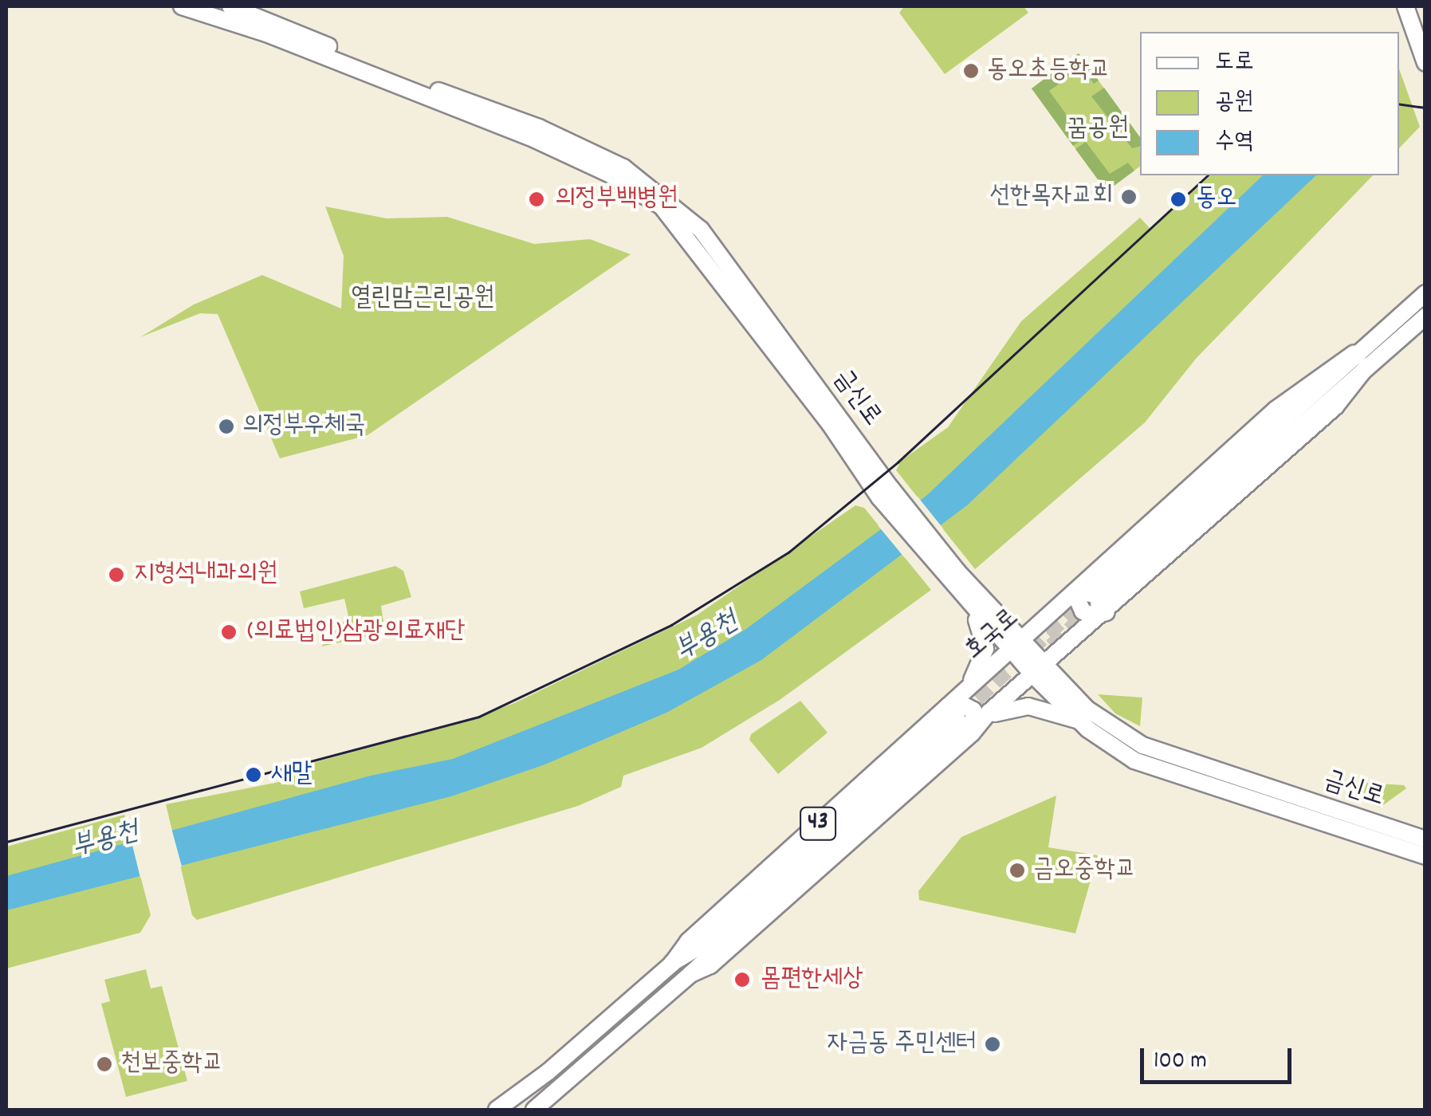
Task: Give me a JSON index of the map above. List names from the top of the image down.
{
  "streets": {
    "main road": ["금신로", "호국로", "43"]
  },
  "crossings": [
    ["금신로", "호국로"],
    ["금신로", "43"],
    ["호국로", "43"]
  ],
  "water": ["부용천"],
  "parks": ["꿈공원", "열린맘근린공원"],
  "places": [
    "동오초등학교",
    "선한목자교회",
    "의정부백병원",
    "동오",
    "의정부우체국",
    "지형석내과의원",
    "(의료법인)삼광의료재단",
    "새말",
    "금오중학교",
    "몸편한세상",
    "자금동 주민센터",
    "천보중학교"
  ],
  "legend": ["도로", "공원", "수역"],
  "scale_bar": "100 m"
}
